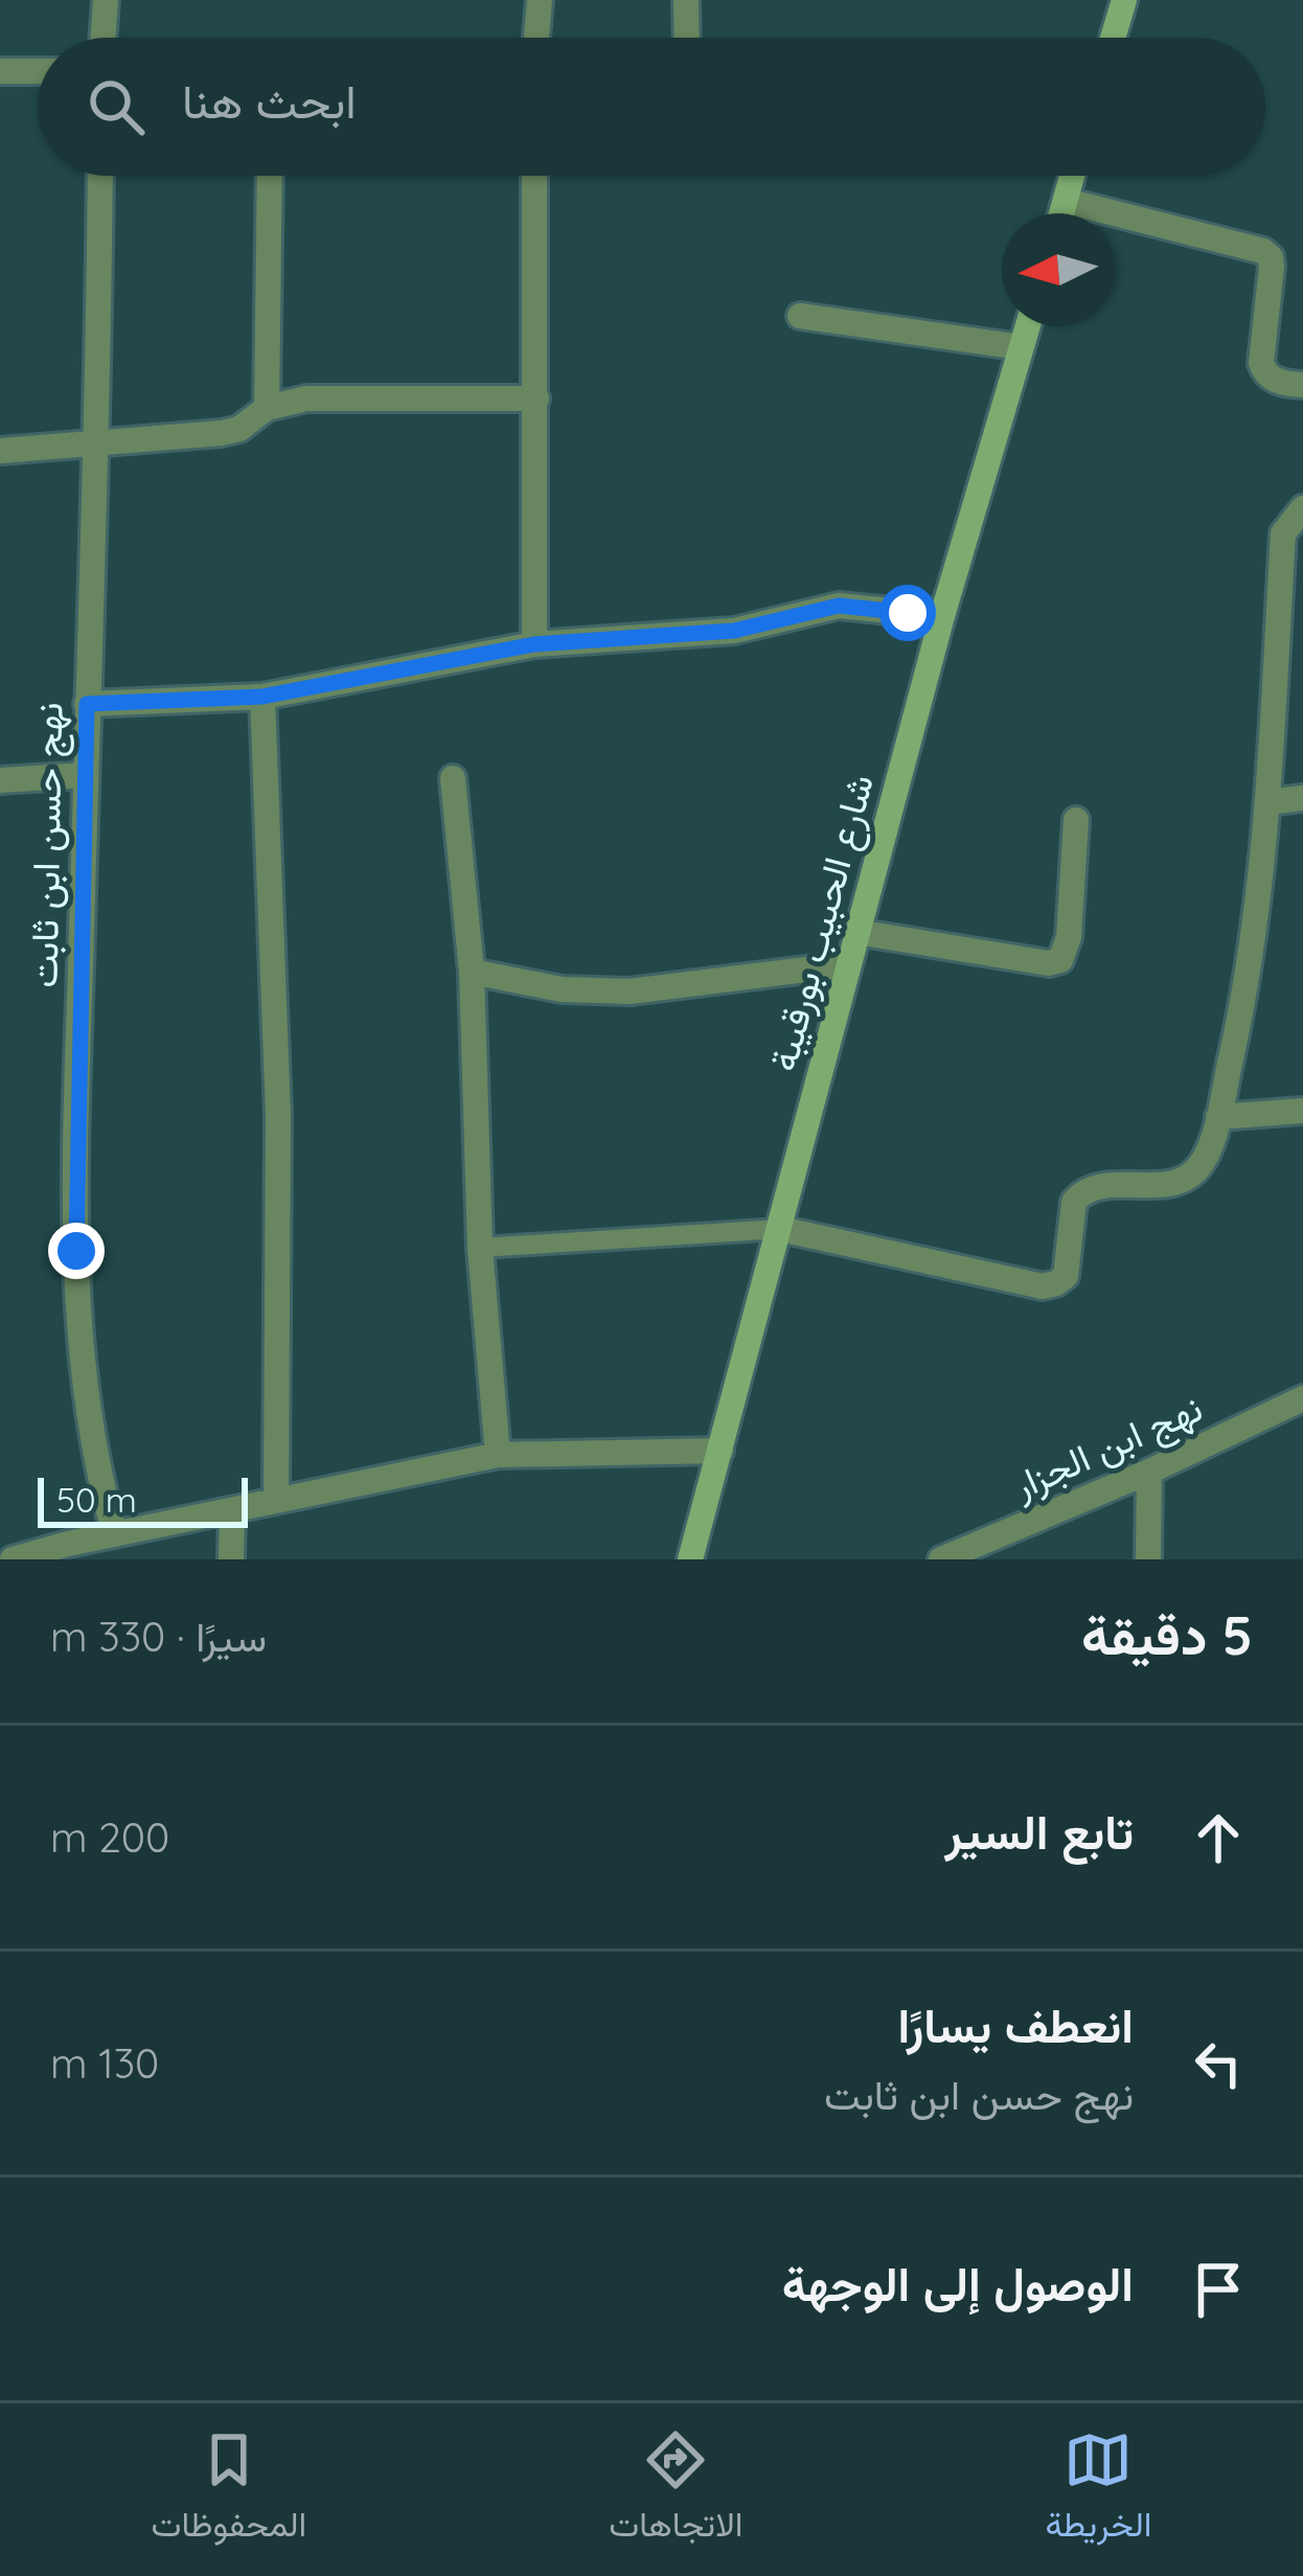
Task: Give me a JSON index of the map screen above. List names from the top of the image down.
{
  "streets": {
    "main road": ["شارع الحبيب بورقيبة"],
    "street": ["نهج حسن ابن ثابت", "نهج ابن الجزار"]
  },
  "scale_bar": "50 m",
  "north": "left",
  "page": {
    "search": "ابحث هنا",
    "scale": "50 m",
    "heading": ["5 دقيقة", "سيرًا · 330 m"],
    "list": [
      ["تابع السير", "200 m"],
      ["انعطف يسارًا", "نهج حسن ابن ثابت", "130 m"],
      "الوصول إلى الوجهة"
    ],
    "nav": ["الخريطة", "الاتجاهات", "المحفوظات"]
  }
}
